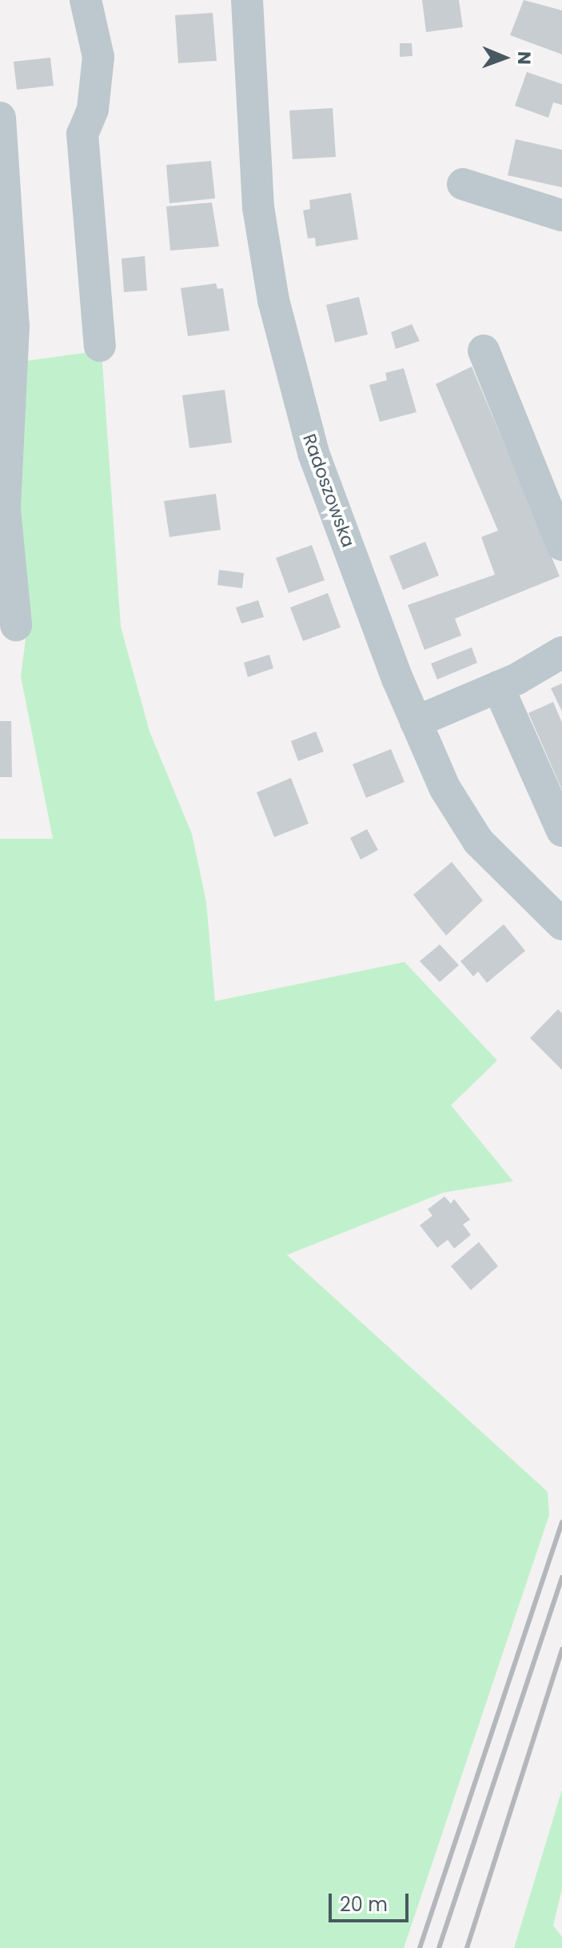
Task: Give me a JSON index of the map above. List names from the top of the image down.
{
  "streets": {
    "street": ["Radoszowska"]
  },
  "scale_bar": "20 m",
  "north": "right"
}
